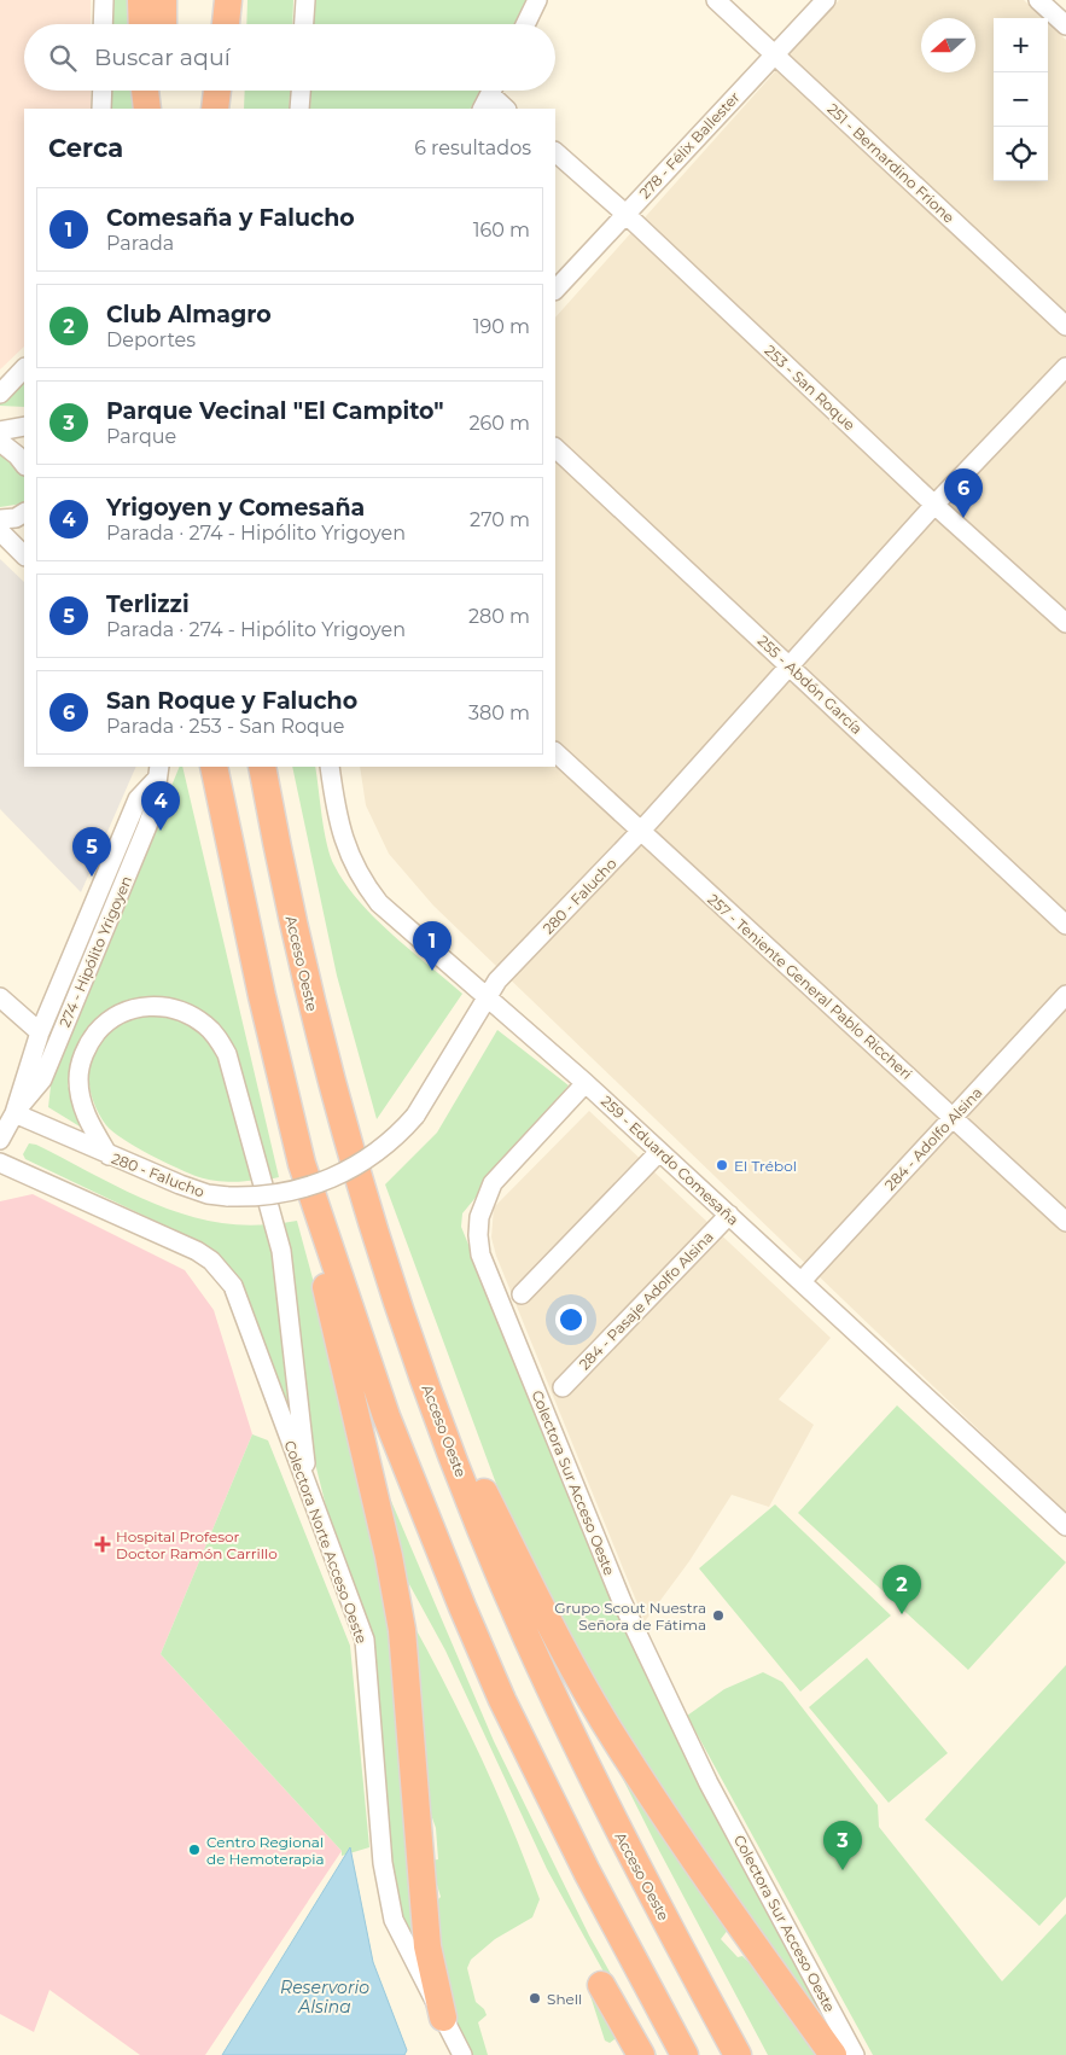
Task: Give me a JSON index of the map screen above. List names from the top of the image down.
{
  "streets": {
    "highway": ["Acceso Oeste"],
    "street": [
      "278 - Félix Ballester",
      "251 - Bernardino Frione",
      "253 - San Roque",
      "255 - Abdón García",
      "280 - Falucho",
      "274 - Hipólito Yrigoyen",
      "257 - Teniente General Pablo Riccheri",
      "284 - Adolfo Alsina",
      "259 - Eduardo Comesaña",
      "284 - Pasaje Adolfo Alsina",
      "Colectora Sur Acceso Oeste",
      "Colectora Norte Acceso Oeste"
    ]
  },
  "crossings": [
    ["278 - Félix Ballester", "251 - Bernardino Frione"],
    ["278 - Félix Ballester", "253 - San Roque"],
    ["253 - San Roque", "280 - Falucho"],
    ["255 - Abdón García", "280 - Falucho"],
    ["280 - Falucho", "274 - Hipólito Yrigoyen"],
    ["280 - Falucho", "257 - Teniente General Pablo Riccheri"],
    ["280 - Falucho", "259 - Eduardo Comesaña"],
    ["257 - Teniente General Pablo Riccheri", "284 - Adolfo Alsina"],
    ["284 - Adolfo Alsina", "259 - Eduardo Comesaña"],
    ["259 - Eduardo Comesaña", "284 - Pasaje Adolfo Alsina"],
    ["259 - Eduardo Comesaña", "Colectora Sur Acceso Oeste"]
  ],
  "water": ["Reservorio Alsina"],
  "places": {
    "other": [
      "El Trébol",
      "Grupo Scout Nuestra Señora de Fátima",
      "Centro Regional de Hemoterapia",
      "Shell"
    ],
    "health": ["Hospital Profesor Doctor Ramón Carrillo"]
  },
  "north": "left",
  "page": {
    "map_buttons": ["+", "−"],
    "search": "Buscar aquí",
    "heading": ["Cerca", "6 resultados"],
    "list": [
      {
        "mark": "1",
        "name": "Comesaña y Falucho",
        "note": "Parada",
        "value": "160 m"
      },
      {
        "mark": "2",
        "name": "Club Almagro",
        "note": "Deportes",
        "value": "190 m"
      },
      {
        "mark": "3",
        "name": "Parque Vecinal \"El Campito\"",
        "note": "Parque",
        "value": "260 m"
      },
      {
        "mark": "4",
        "name": "Yrigoyen y Comesaña",
        "note": "Parada · 274 - Hipólito Yrigoyen",
        "value": "270 m"
      },
      {
        "mark": "5",
        "name": "Terlizzi",
        "note": "Parada · 274 - Hipólito Yrigoyen",
        "value": "280 m"
      },
      {
        "mark": "6",
        "name": "San Roque y Falucho",
        "note": "Parada · 253 - San Roque",
        "value": "380 m"
      }
    ],
    "pins": [
      "6",
      "4",
      "5",
      "1",
      "2",
      "3"
    ]
  }
}
